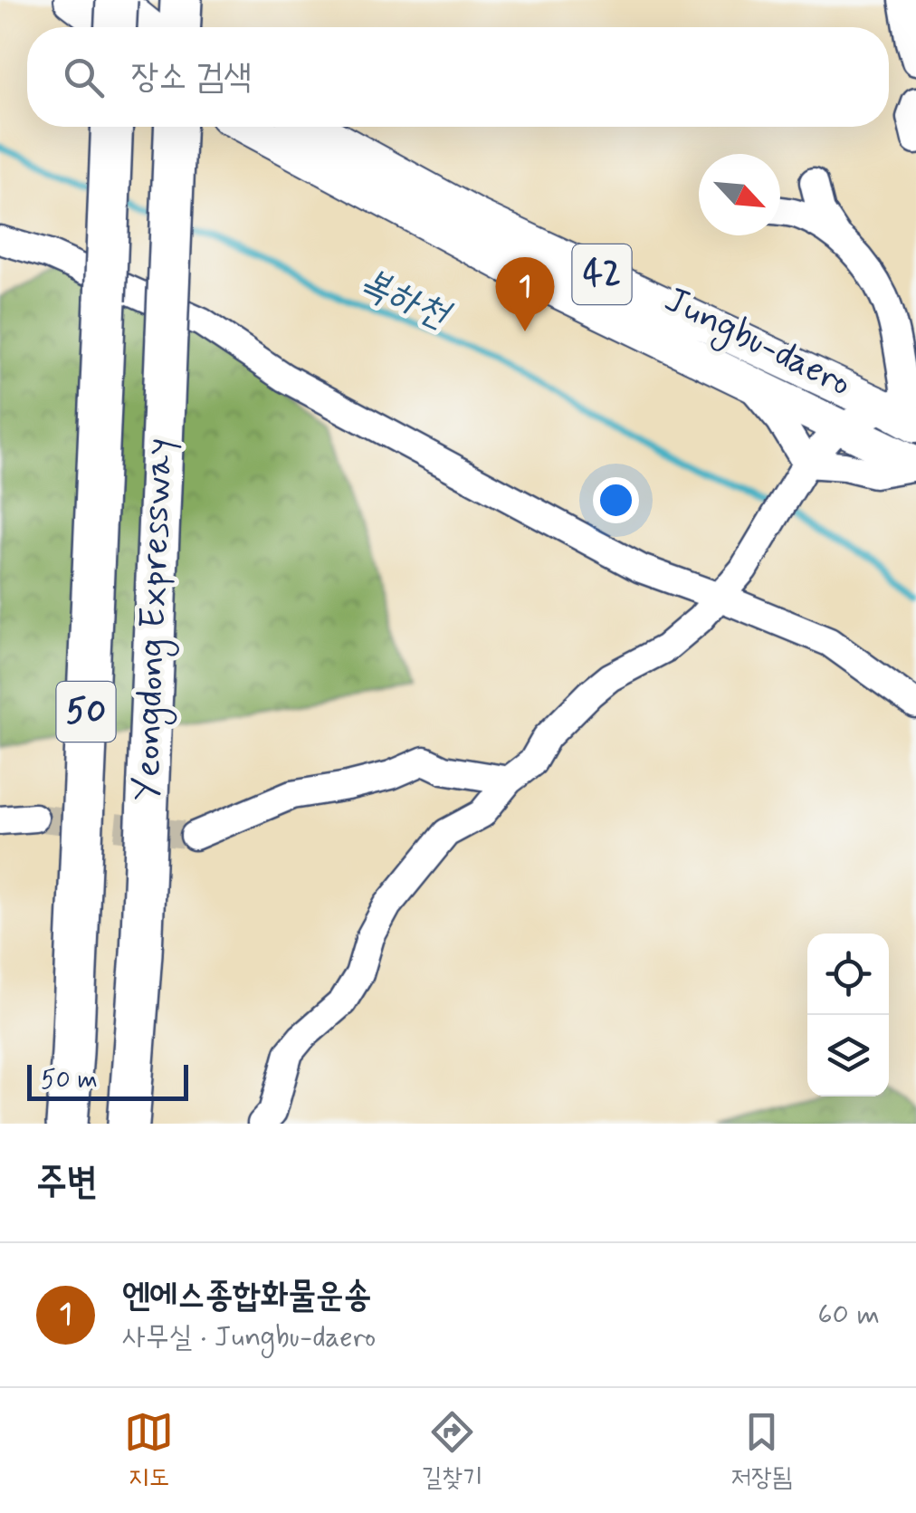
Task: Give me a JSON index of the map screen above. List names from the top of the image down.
{
  "streets": {
    "highway": ["Yeongdong Expressway", "50"],
    "main road": ["42", "Jungbu-daero"]
  },
  "water": ["복하천"],
  "scale_bar": "50 m",
  "north": "bottom right",
  "page": {
    "search": "장소 검색",
    "pins": "1",
    "scale": "50 m",
    "heading": "주변",
    "list": [
      {
        "mark": "1",
        "name": "엔에스종합화물운송",
        "note": "사무실 · Jungbu-daero",
        "value": "60 m"
      }
    ],
    "nav": ["지도", "길찾기", "저장됨"]
  }
}
